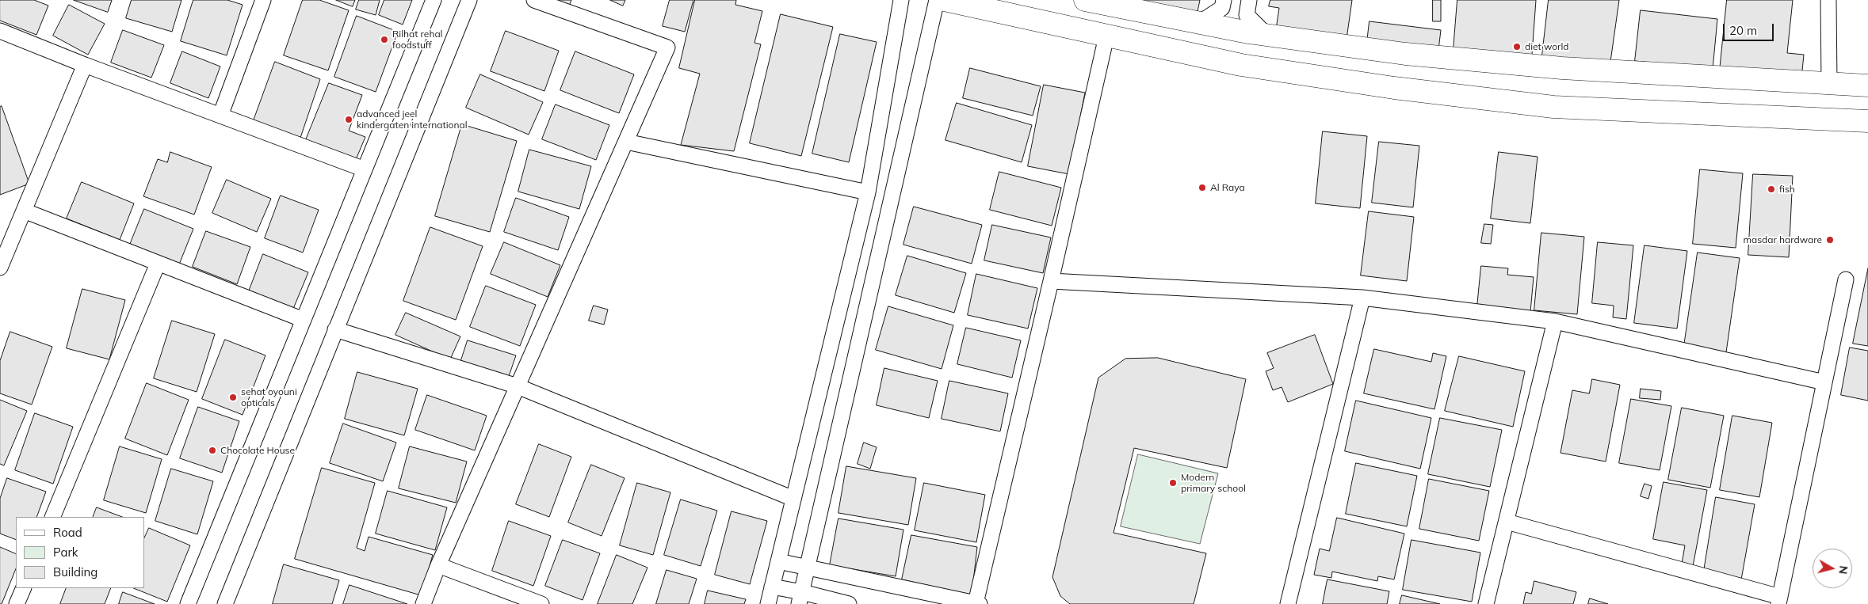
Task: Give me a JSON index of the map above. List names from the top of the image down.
{
  "places": [
    "Rilhat rehal foodstuff",
    "diet world",
    "advanced jeel kindergaten international",
    "Al Raya",
    "fish",
    "masdar hardware",
    "sehat oyouni opticals",
    "Chocolate House",
    "Modern primary school"
  ],
  "legend": ["Road", "Park", "Building"],
  "scale_bar": "20 m",
  "north": "right"
}
